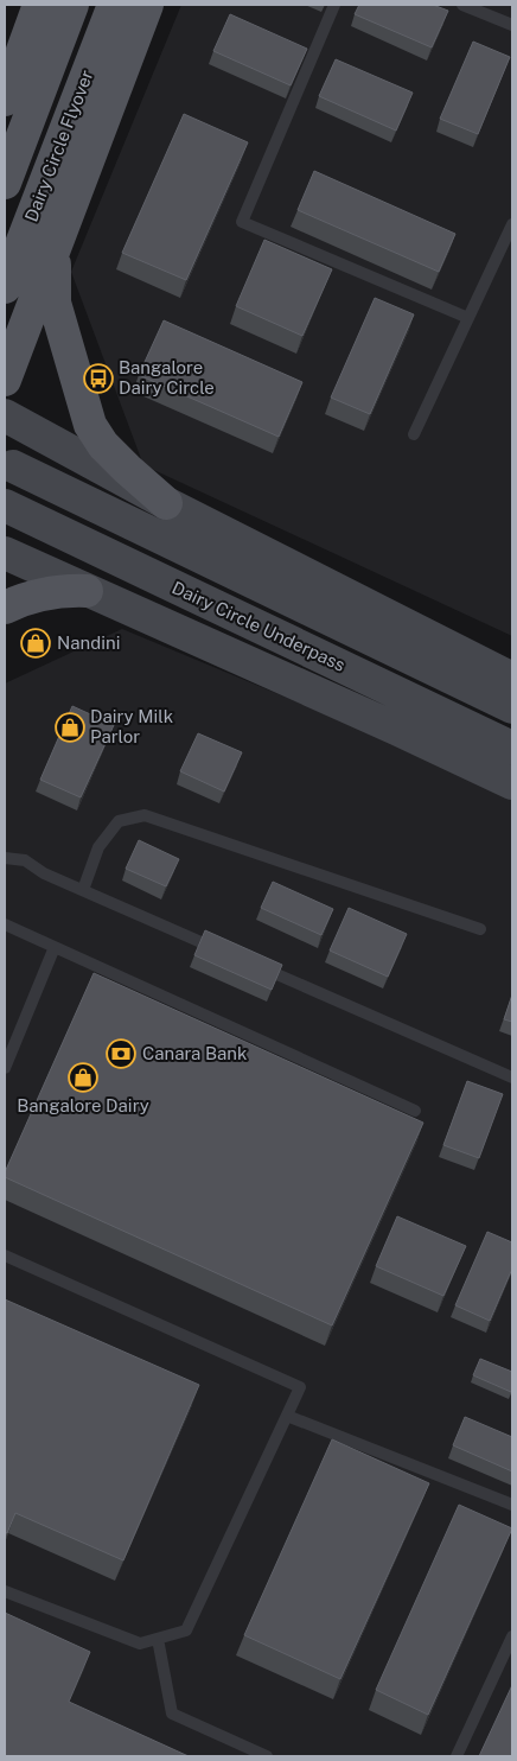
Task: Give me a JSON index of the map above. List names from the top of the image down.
{
  "streets": {
    "main road": ["Dairy Circle Flyover", "Dairy Circle Underpass"]
  },
  "places": {
    "bus stop": ["Bangalore Dairy Circle"],
    "shop": ["Nandini", "Dairy Milk Parlor", "Bangalore Dairy"],
    "bank": ["Canara Bank"]
  }
}
